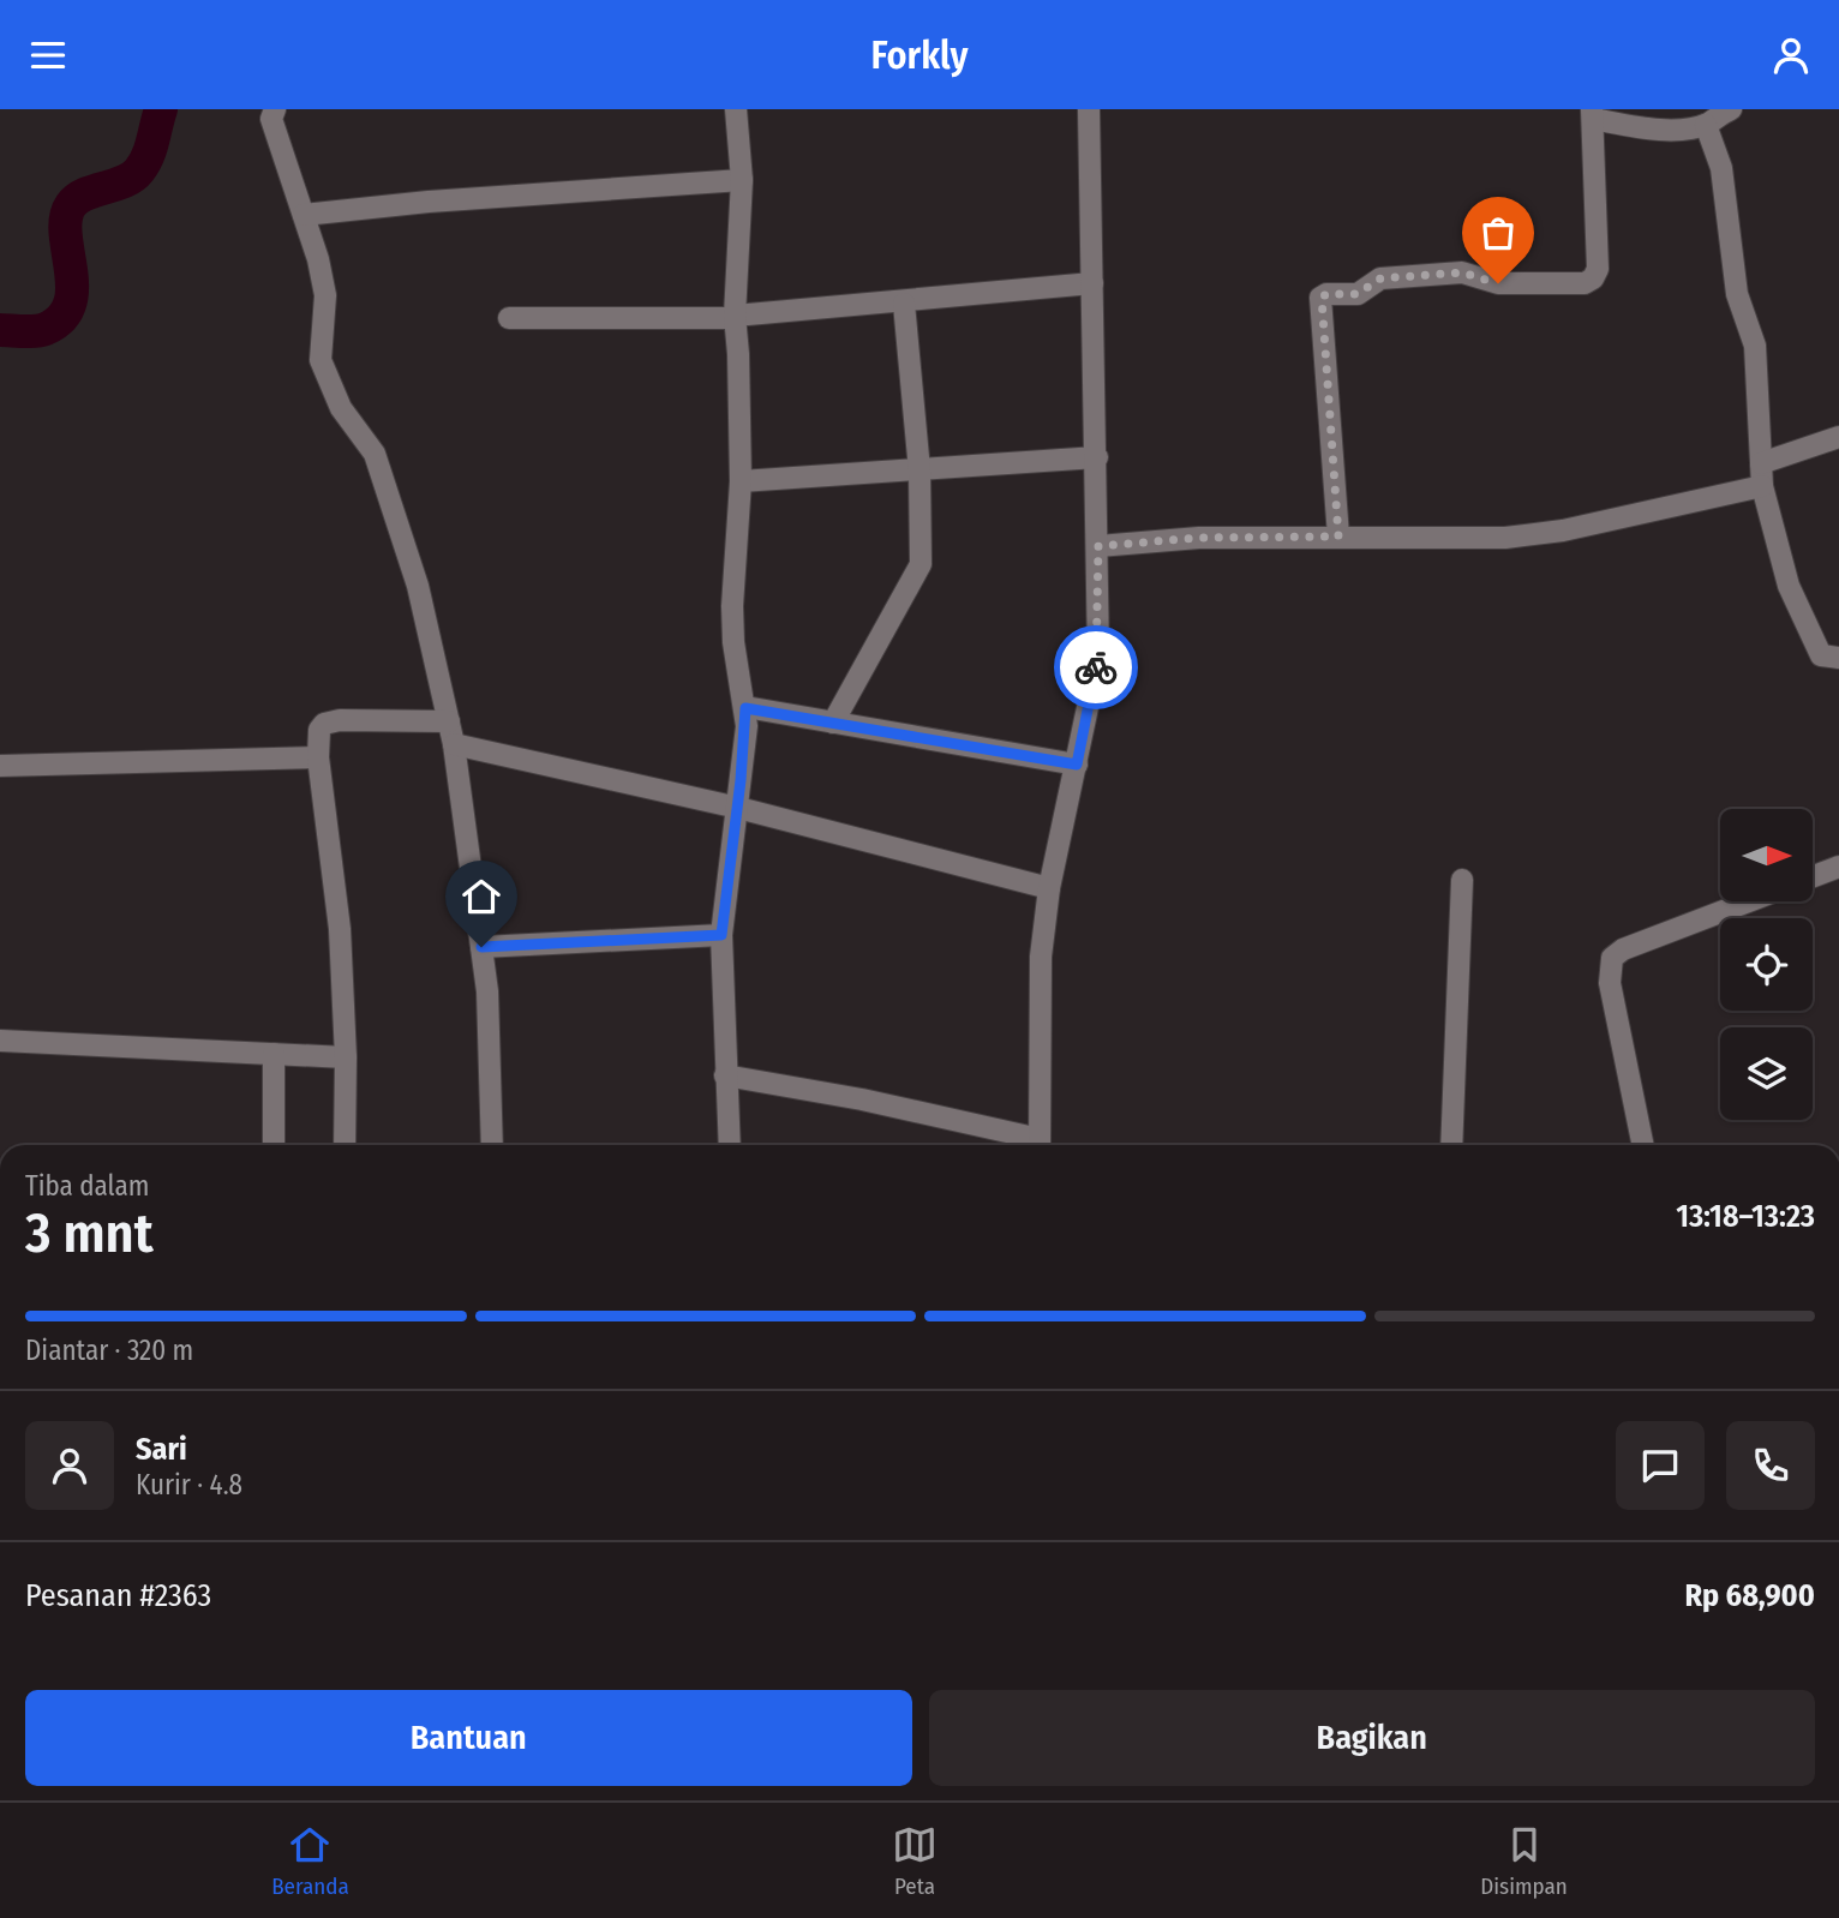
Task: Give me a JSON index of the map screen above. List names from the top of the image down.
{
  "north": "right",
  "page": {
    "header": "Forkly",
    "heading": ["3 mnt", "Tiba dalam", "13:18–13:23"],
    "panel": [
      "Sari",
      "Kurir · 4.8",
      "Pesanan #2363",
      "Rp 68,900"
    ],
    "bar": "Diantar · 320 m",
    "buttons": ["Bantuan", "Bagikan"],
    "tabs": ["Beranda", "Peta", "Disimpan"]
  }
}
